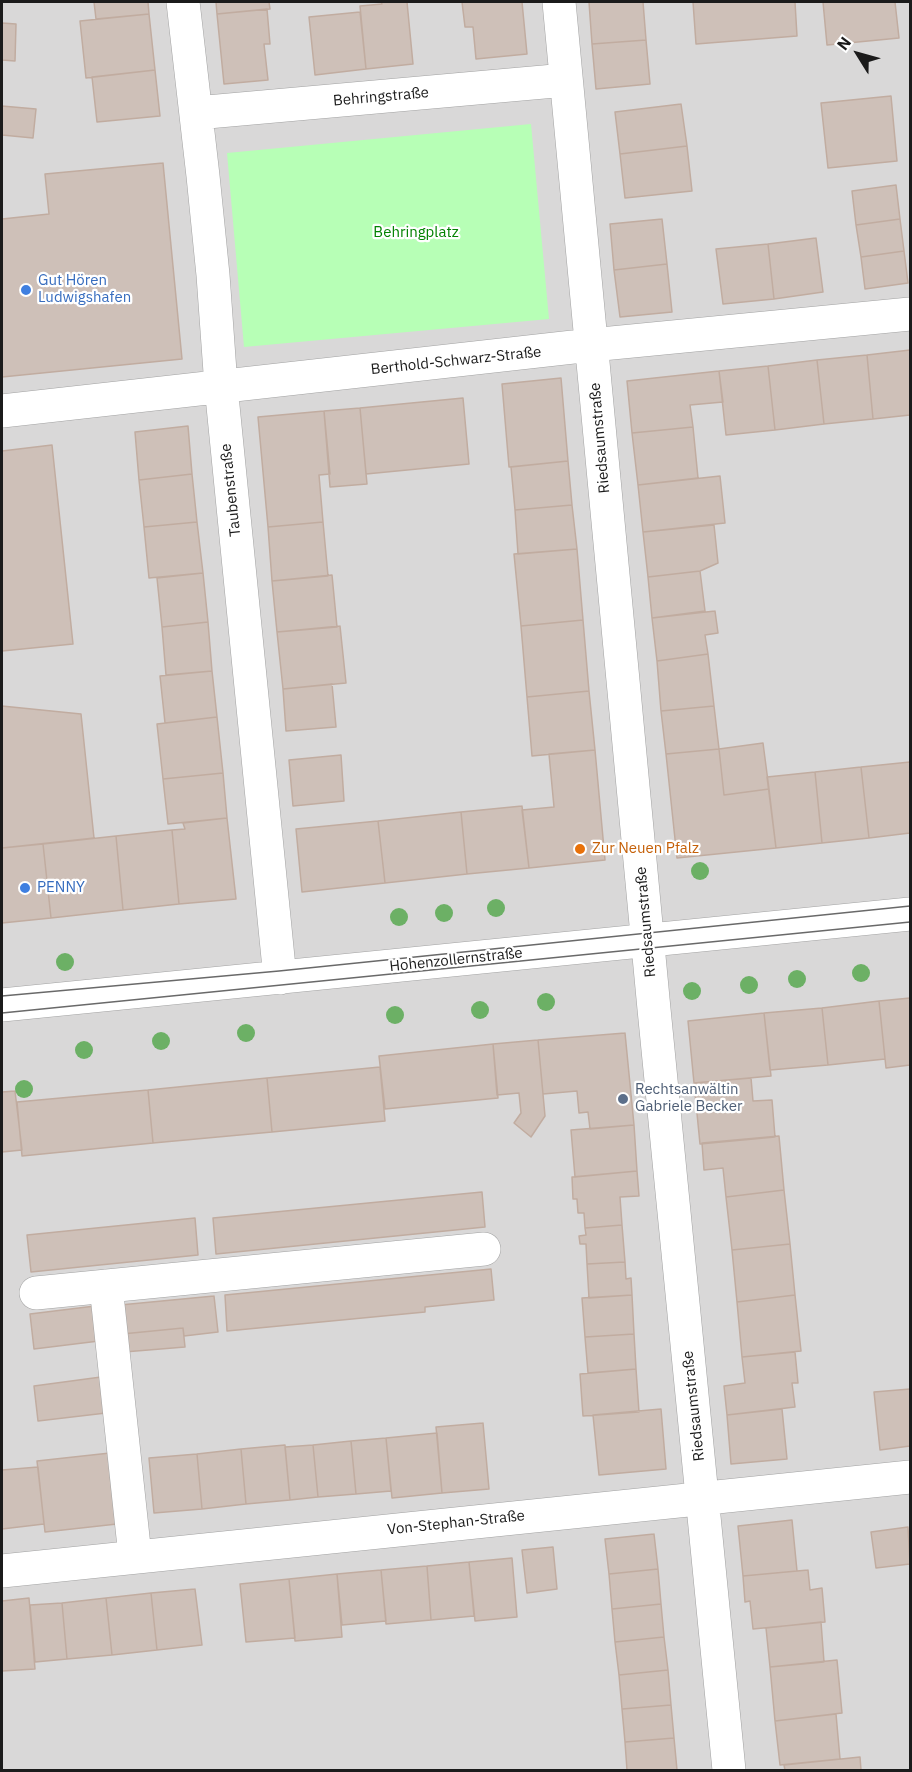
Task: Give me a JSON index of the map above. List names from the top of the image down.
{
  "streets": {
    "street": [
      "Behringstraße",
      "Berthold-Schwarz-Straße",
      "Riedsaumstraße",
      "Taubenstraße",
      "Hohenzollernstraße",
      "Von-Stephan-Straße"
    ]
  },
  "crossings": [
    ["Behringstraße", "Riedsaumstraße"],
    ["Behringstraße", "Taubenstraße"],
    ["Berthold-Schwarz-Straße", "Riedsaumstraße"],
    ["Berthold-Schwarz-Straße", "Taubenstraße"],
    ["Riedsaumstraße", "Hohenzollernstraße"],
    ["Riedsaumstraße", "Von-Stephan-Straße"],
    ["Taubenstraße", "Hohenzollernstraße"]
  ],
  "parks": ["Behringplatz"],
  "places": [
    "Gut Hören Ludwigshafen",
    "Zur Neuen Pfalz",
    "PENNY",
    "Rechtsanwältin Gabriele Becker"
  ],
  "north": "top left"
}
